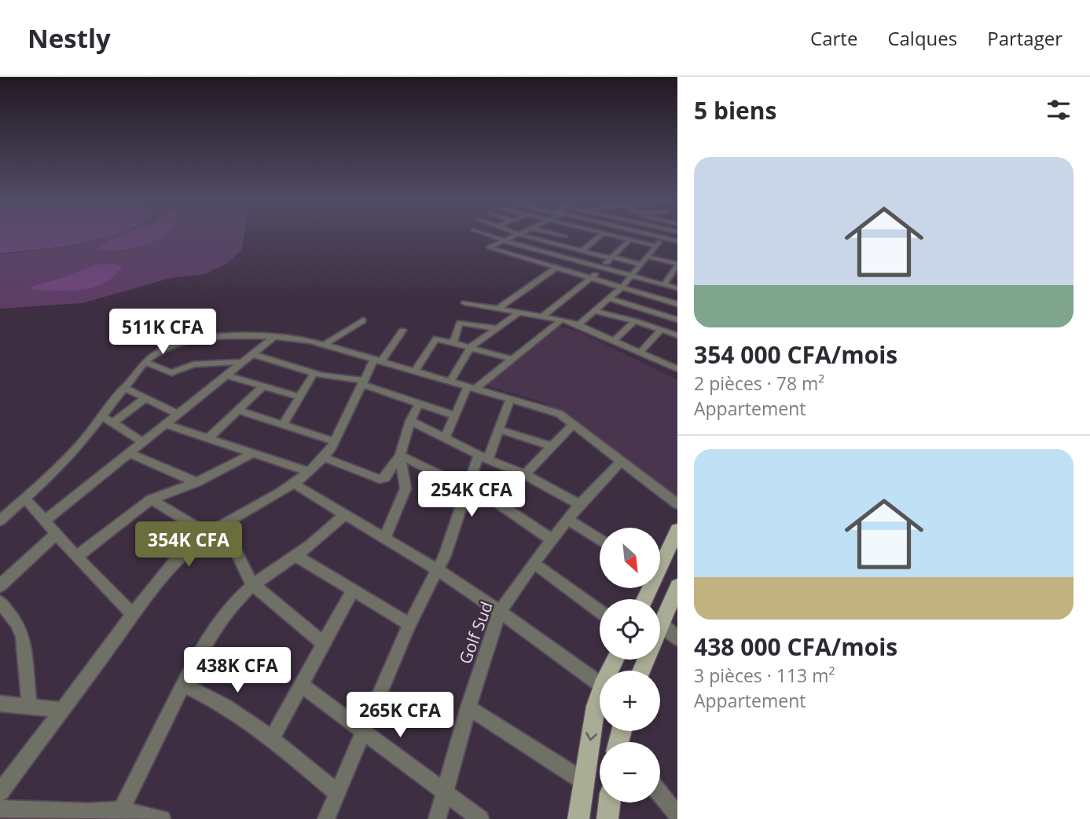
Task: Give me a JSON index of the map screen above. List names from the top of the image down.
{
  "streets": {
    "street": ["Golf Sud"]
  },
  "north": "bottom right",
  "page": {
    "header": "Nestly",
    "nav": ["Carte", "Calques", "Partager"],
    "heading": "5 biens",
    "list": [
      {
        "name": "354 000 CFA/mois",
        "note": "2 pièces · 78 m² · Appartement"
      },
      {
        "name": "438 000 CFA/mois",
        "note": "3 pièces · 113 m² · Appartement"
      }
    ],
    "price": [
      "511K CFA",
      "254K CFA",
      "354K CFA",
      "438K CFA",
      "265K CFA"
    ],
    "map_buttons": ["+", "−"]
  }
}
